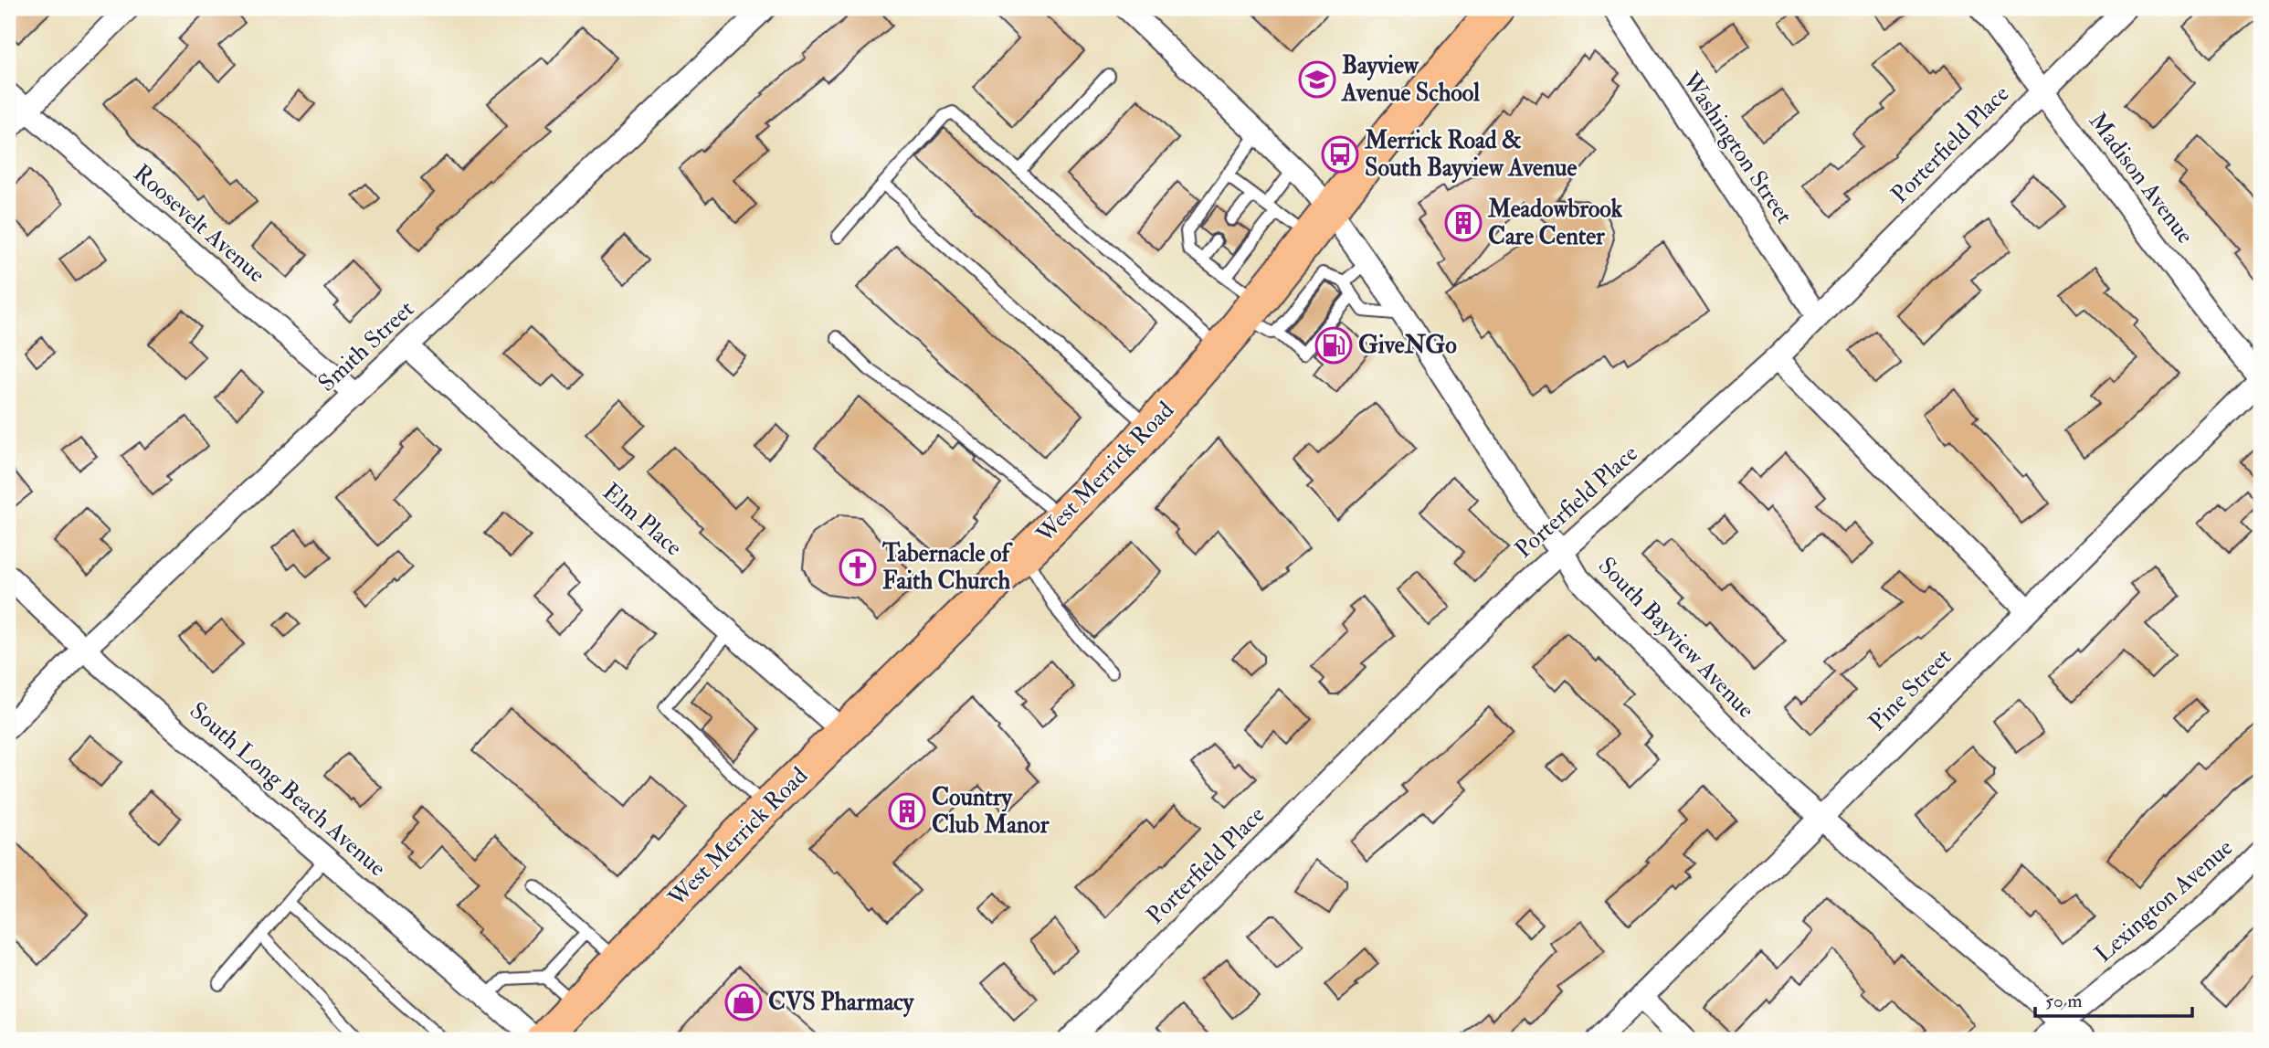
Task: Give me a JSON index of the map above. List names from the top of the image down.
{
  "streets": {
    "main road": ["West Merrick Road"],
    "street": [
      "Porterfield Place",
      "Washington Street",
      "Madison Avenue",
      "Roosevelt Avenue",
      "Smith Street",
      "Elm Place",
      "South Bayview Avenue",
      "Pine Street",
      "South Long Beach Avenue",
      "Lexington Avenue"
    ]
  },
  "crossings": [
    ["Porterfield Place", "Washington Street"],
    ["Porterfield Place", "Madison Avenue"],
    ["Porterfield Place", "South Bayview Avenue"],
    ["Madison Avenue", "Pine Street"],
    ["Roosevelt Avenue", "Smith Street"],
    ["Smith Street", "Elm Place"],
    ["Smith Street", "South Long Beach Avenue"],
    ["West Merrick Road", "Elm Place"],
    ["West Merrick Road", "South Bayview Avenue"],
    ["South Bayview Avenue", "Pine Street"],
    ["South Bayview Avenue", "Lexington Avenue"]
  ],
  "places": {
    "school or university": ["Bayview Avenue School"],
    "bus stop": ["Merrick Road & South Bayview Avenue"],
    "building": ["Meadowbrook Care Center", "Country Club Manor"],
    "fuel station": ["GiveNGo"],
    "church": ["Tabernacle of Faith Church"],
    "shop": ["CVS Pharmacy"]
  },
  "scale_bar": "50 m"
}
